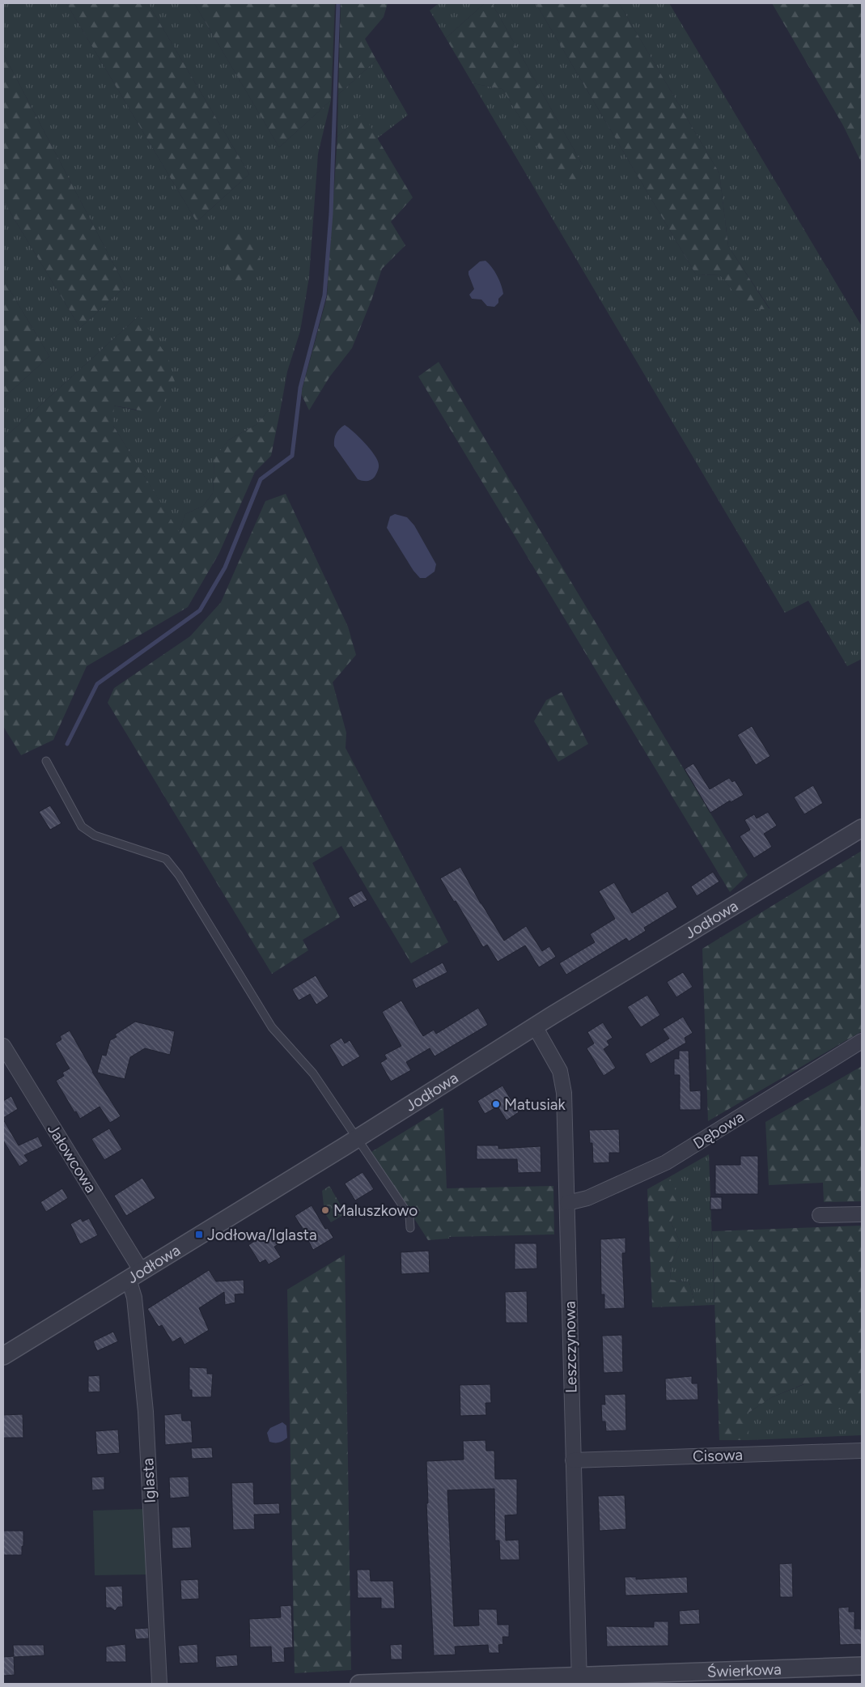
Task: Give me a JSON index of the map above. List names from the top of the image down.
{
  "streets": {
    "street": [
      "Jodłowa",
      "Dębowa",
      "Jałowcowa",
      "Leszczynowa",
      "Cisowa",
      "Iglasta",
      "Świerkowa"
    ]
  },
  "crossings": [
    ["Jodłowa", "Jałowcowa"],
    ["Jodłowa", "Leszczynowa"],
    ["Jodłowa", "Iglasta"],
    ["Dębowa", "Leszczynowa"],
    ["Jałowcowa", "Iglasta"],
    ["Leszczynowa", "Cisowa"],
    ["Leszczynowa", "Świerkowa"]
  ],
  "places": {
    "other": ["Matusiak", "Maluszkowo"],
    "transit": ["Jodłowa/Iglasta"]
  }
}
